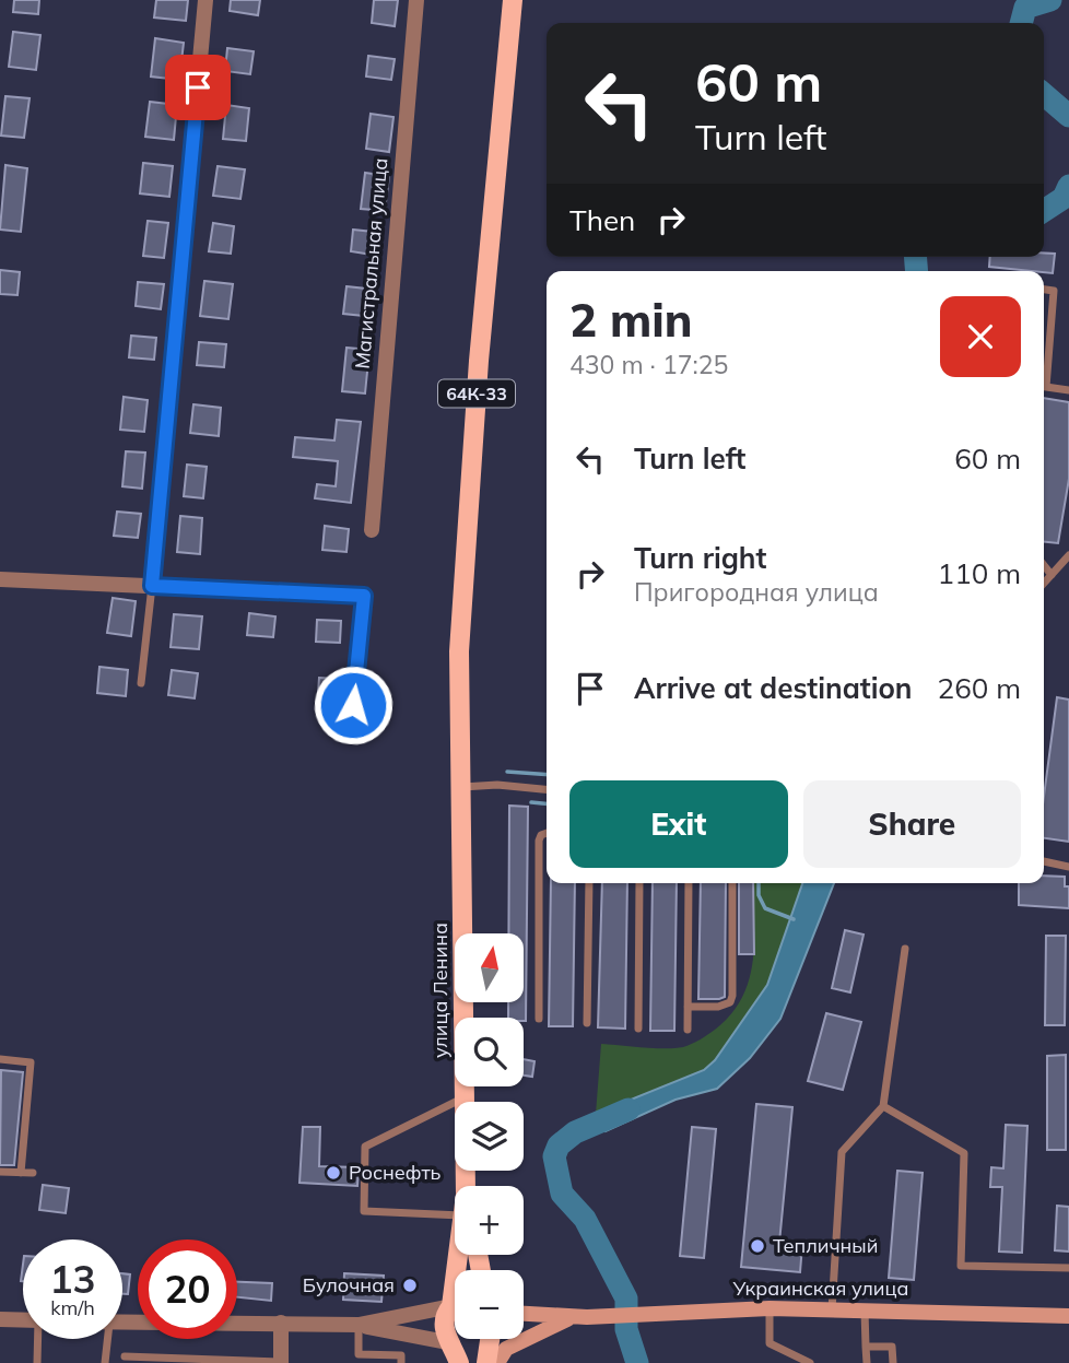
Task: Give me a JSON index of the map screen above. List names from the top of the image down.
{
  "streets": {
    "main road": ["64К-33", "улица Ленина", "Украинская улица"],
    "street": ["Магистральная улица"]
  },
  "crossings": [
    ["64К-33", "улица Ленина"],
    ["улица Ленина", "Украинская улица"]
  ],
  "places": ["Роснефть", "Тепличный", "Булочная"],
  "north": "top",
  "page": {
    "turn": ["60 m", "Turn left"],
    "then": "Then",
    "heading": ["2 min", "430 m · 17:25"],
    "list": [
      {
        "name": "Turn left",
        "value": "60 m"
      },
      {
        "name": "Turn right",
        "note": "Пригородная улица",
        "value": "110 m"
      },
      {
        "name": "Arrive at destination",
        "value": "260 m"
      }
    ],
    "buttons": ["Exit", "Share"],
    "map_buttons": ["+", "−"],
    "speed": "13 km/h",
    "limit": "20"
  }
}
